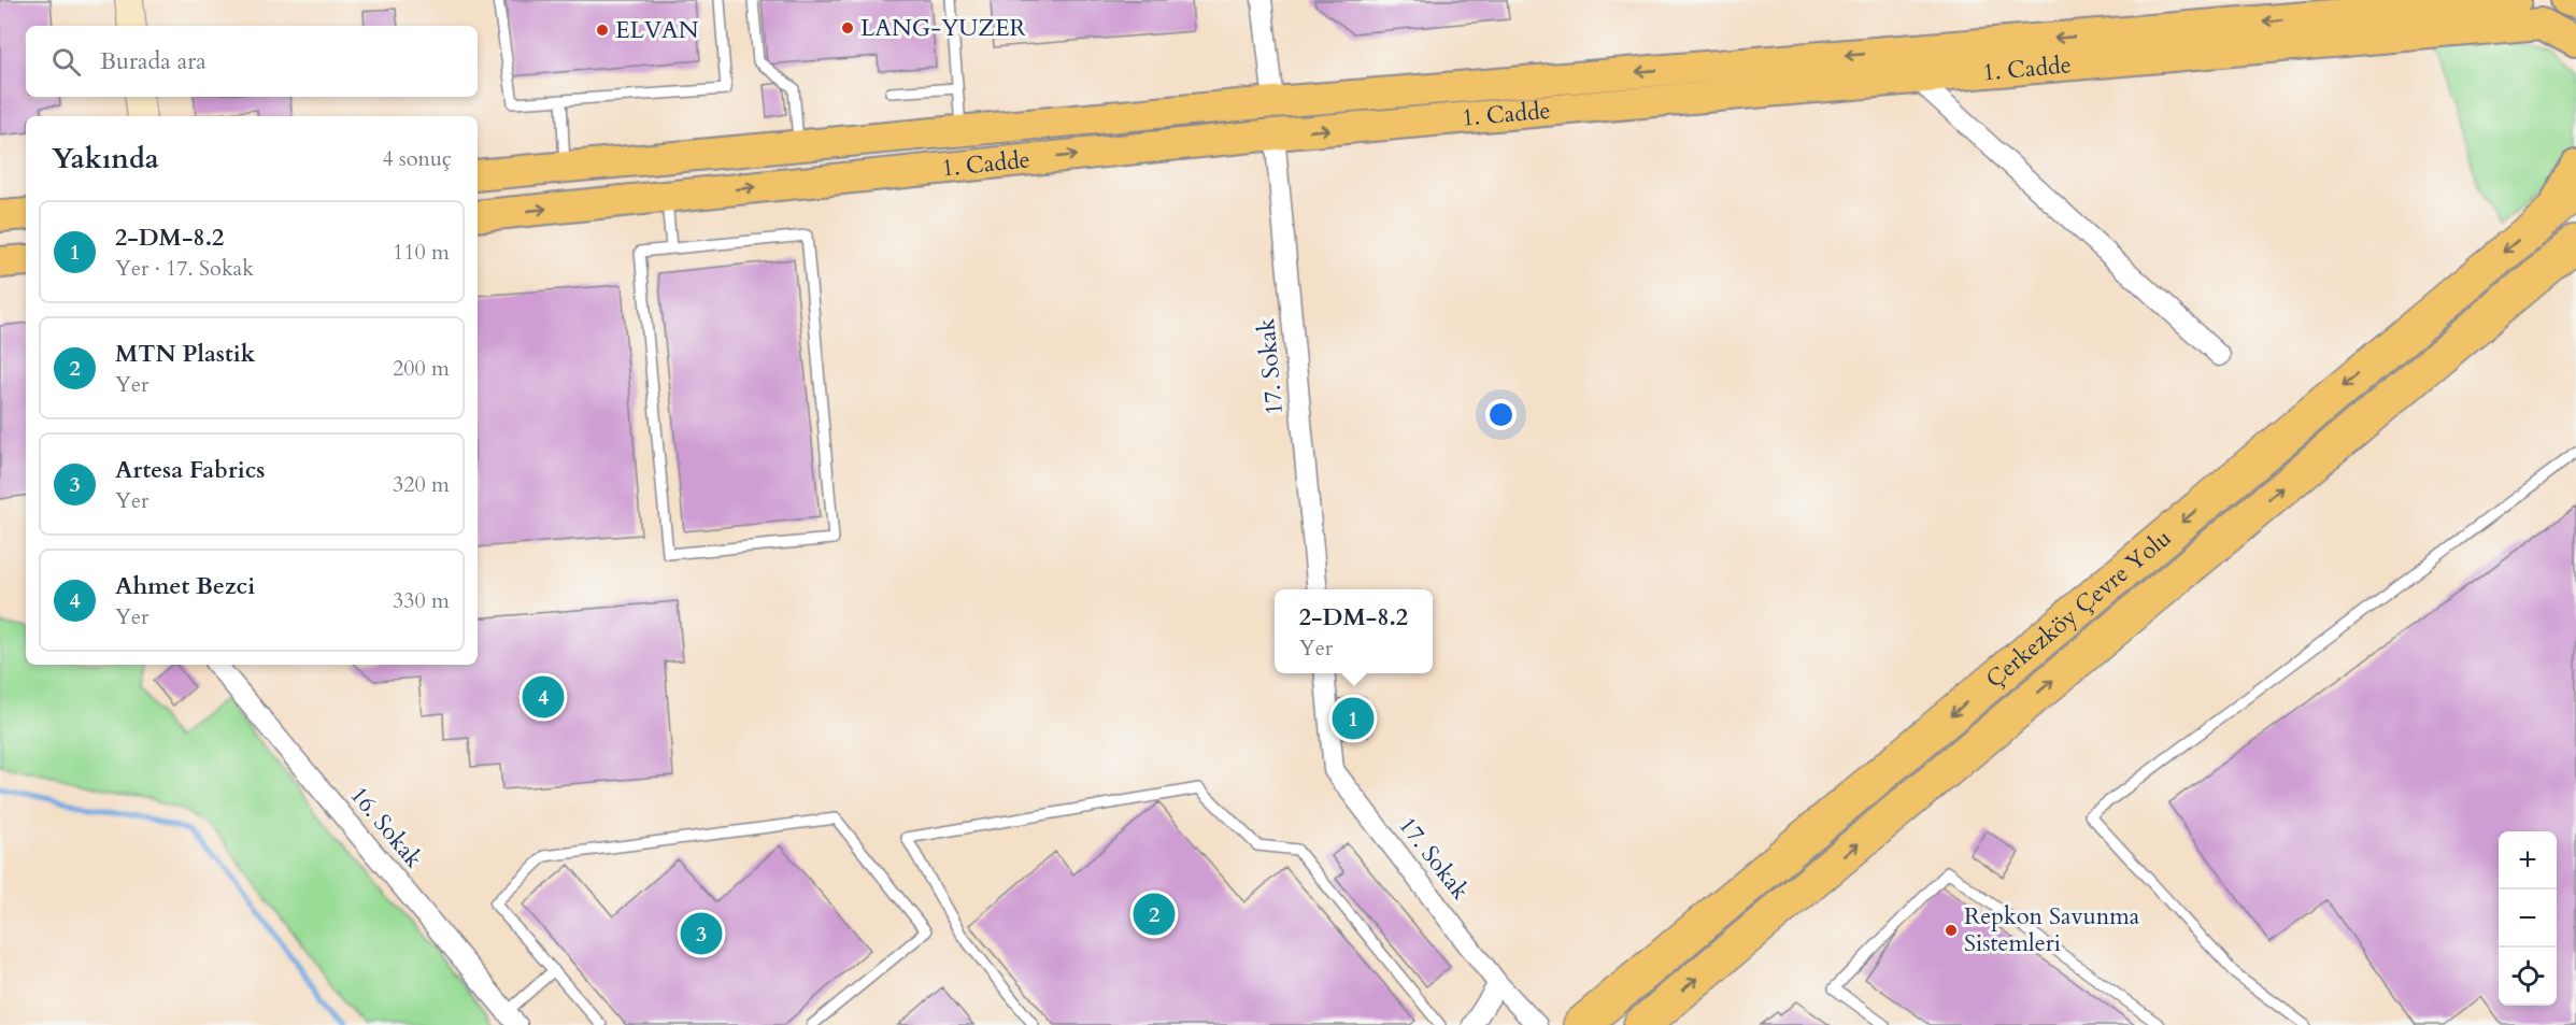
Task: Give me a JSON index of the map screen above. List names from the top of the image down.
{
  "streets": {
    "highway": ["Çerkezköy Çevre Yolu"],
    "main road": ["1. Cadde"],
    "street": ["17. Sokak", "16. Sokak"]
  },
  "crossings": [
    ["1. Cadde", "17. Sokak"]
  ],
  "places": ["LANG-YUZER", "ELVAN", "Repkon Savunma Sistemleri"],
  "page": {
    "search": "Burada ara",
    "heading": ["Yakında", "4 sonuç"],
    "list": [
      {
        "mark": "1",
        "name": "2-DM-8.2",
        "note": "Yer · 17. Sokak",
        "value": "110 m"
      },
      {
        "mark": "2",
        "name": "MTN Plastik",
        "note": "Yer",
        "value": "200 m"
      },
      {
        "mark": "3",
        "name": "Artesa Fabrics",
        "note": "Yer",
        "value": "320 m"
      },
      {
        "mark": "4",
        "name": "Ahmet Bezci",
        "note": "Yer",
        "value": "330 m"
      }
    ],
    "popup": ["2-DM-8.2", "Yer"],
    "pins": [
      "4",
      "1",
      "2",
      "3"
    ],
    "map_buttons": ["+", "−"]
  }
}
